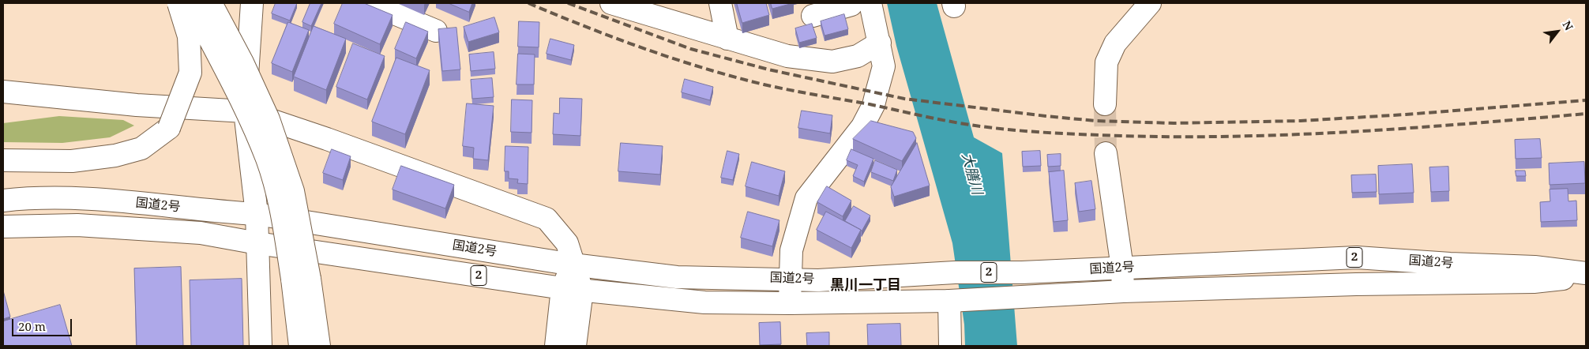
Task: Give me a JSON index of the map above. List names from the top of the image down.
{
  "streets": {
    "main road": ["国道2号", "2"]
  },
  "districts": ["黒川一丁目"],
  "water": ["大膳川"],
  "scale_bar": "20 m",
  "north": "top right"
}
